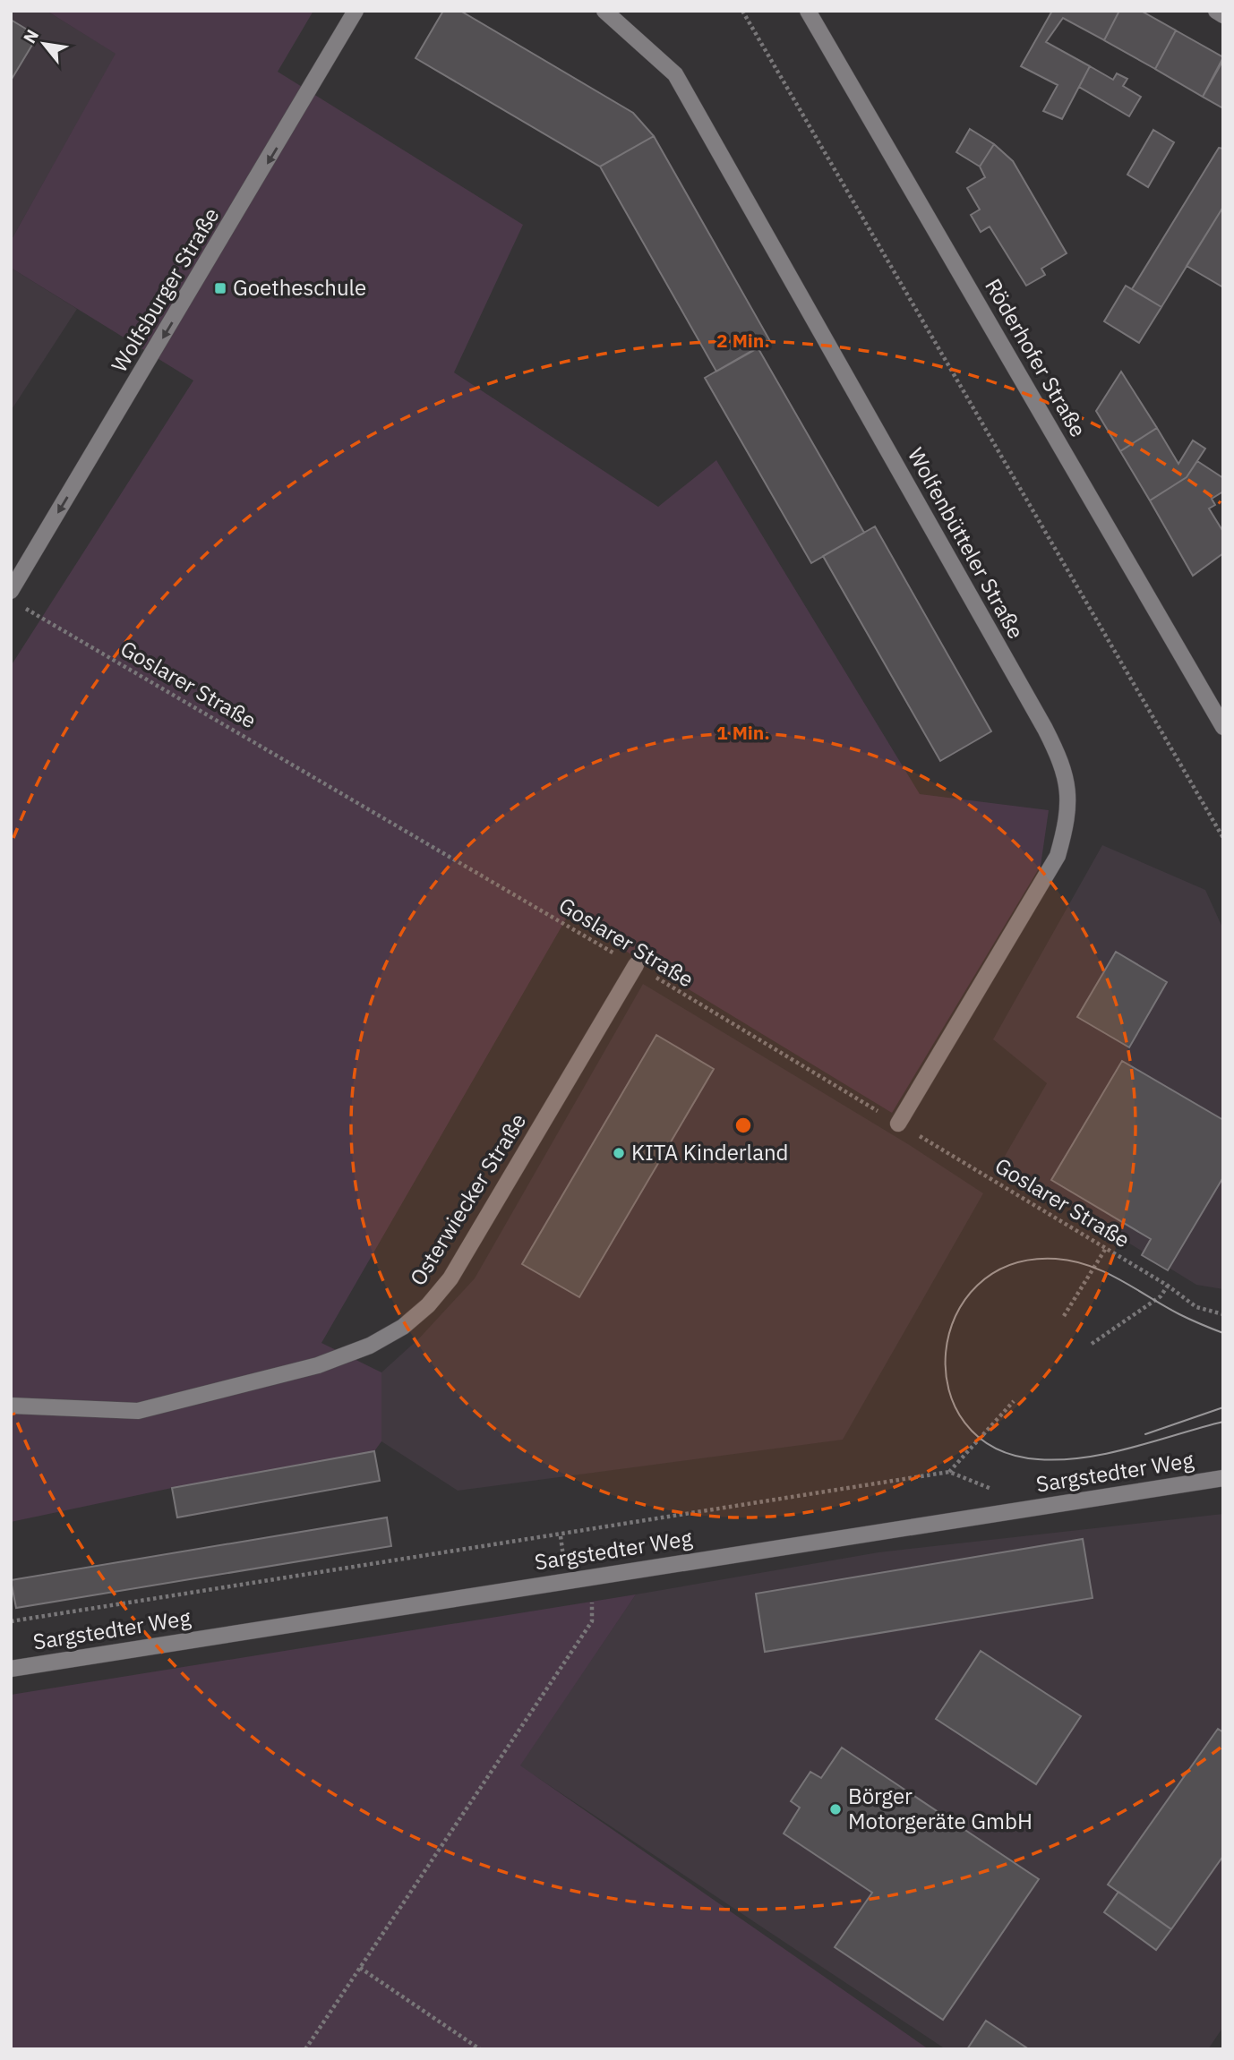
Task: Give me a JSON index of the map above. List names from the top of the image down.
{
  "streets": {
    "street": [
      "Wolfsburger Straße",
      "Röderhofer Straße",
      "Wolfenbütteler Straße",
      "Osterwiecker Straße",
      "Sargstedter Weg"
    ],
    "path": ["Goslarer Straße"]
  },
  "crossings": [
    ["Wolfenbütteler Straße", "Goslarer Straße"],
    ["Goslarer Straße", "Osterwiecker Straße"]
  ],
  "one_way": ["Wolfsburger Straße"],
  "places": {
    "transit": ["Goetheschule"],
    "other": ["KITA Kinderland", "Börger Motorgeräte GmbH"]
  },
  "north": "top left",
  "rings": ["2 Min.", "1 Min."]
}
